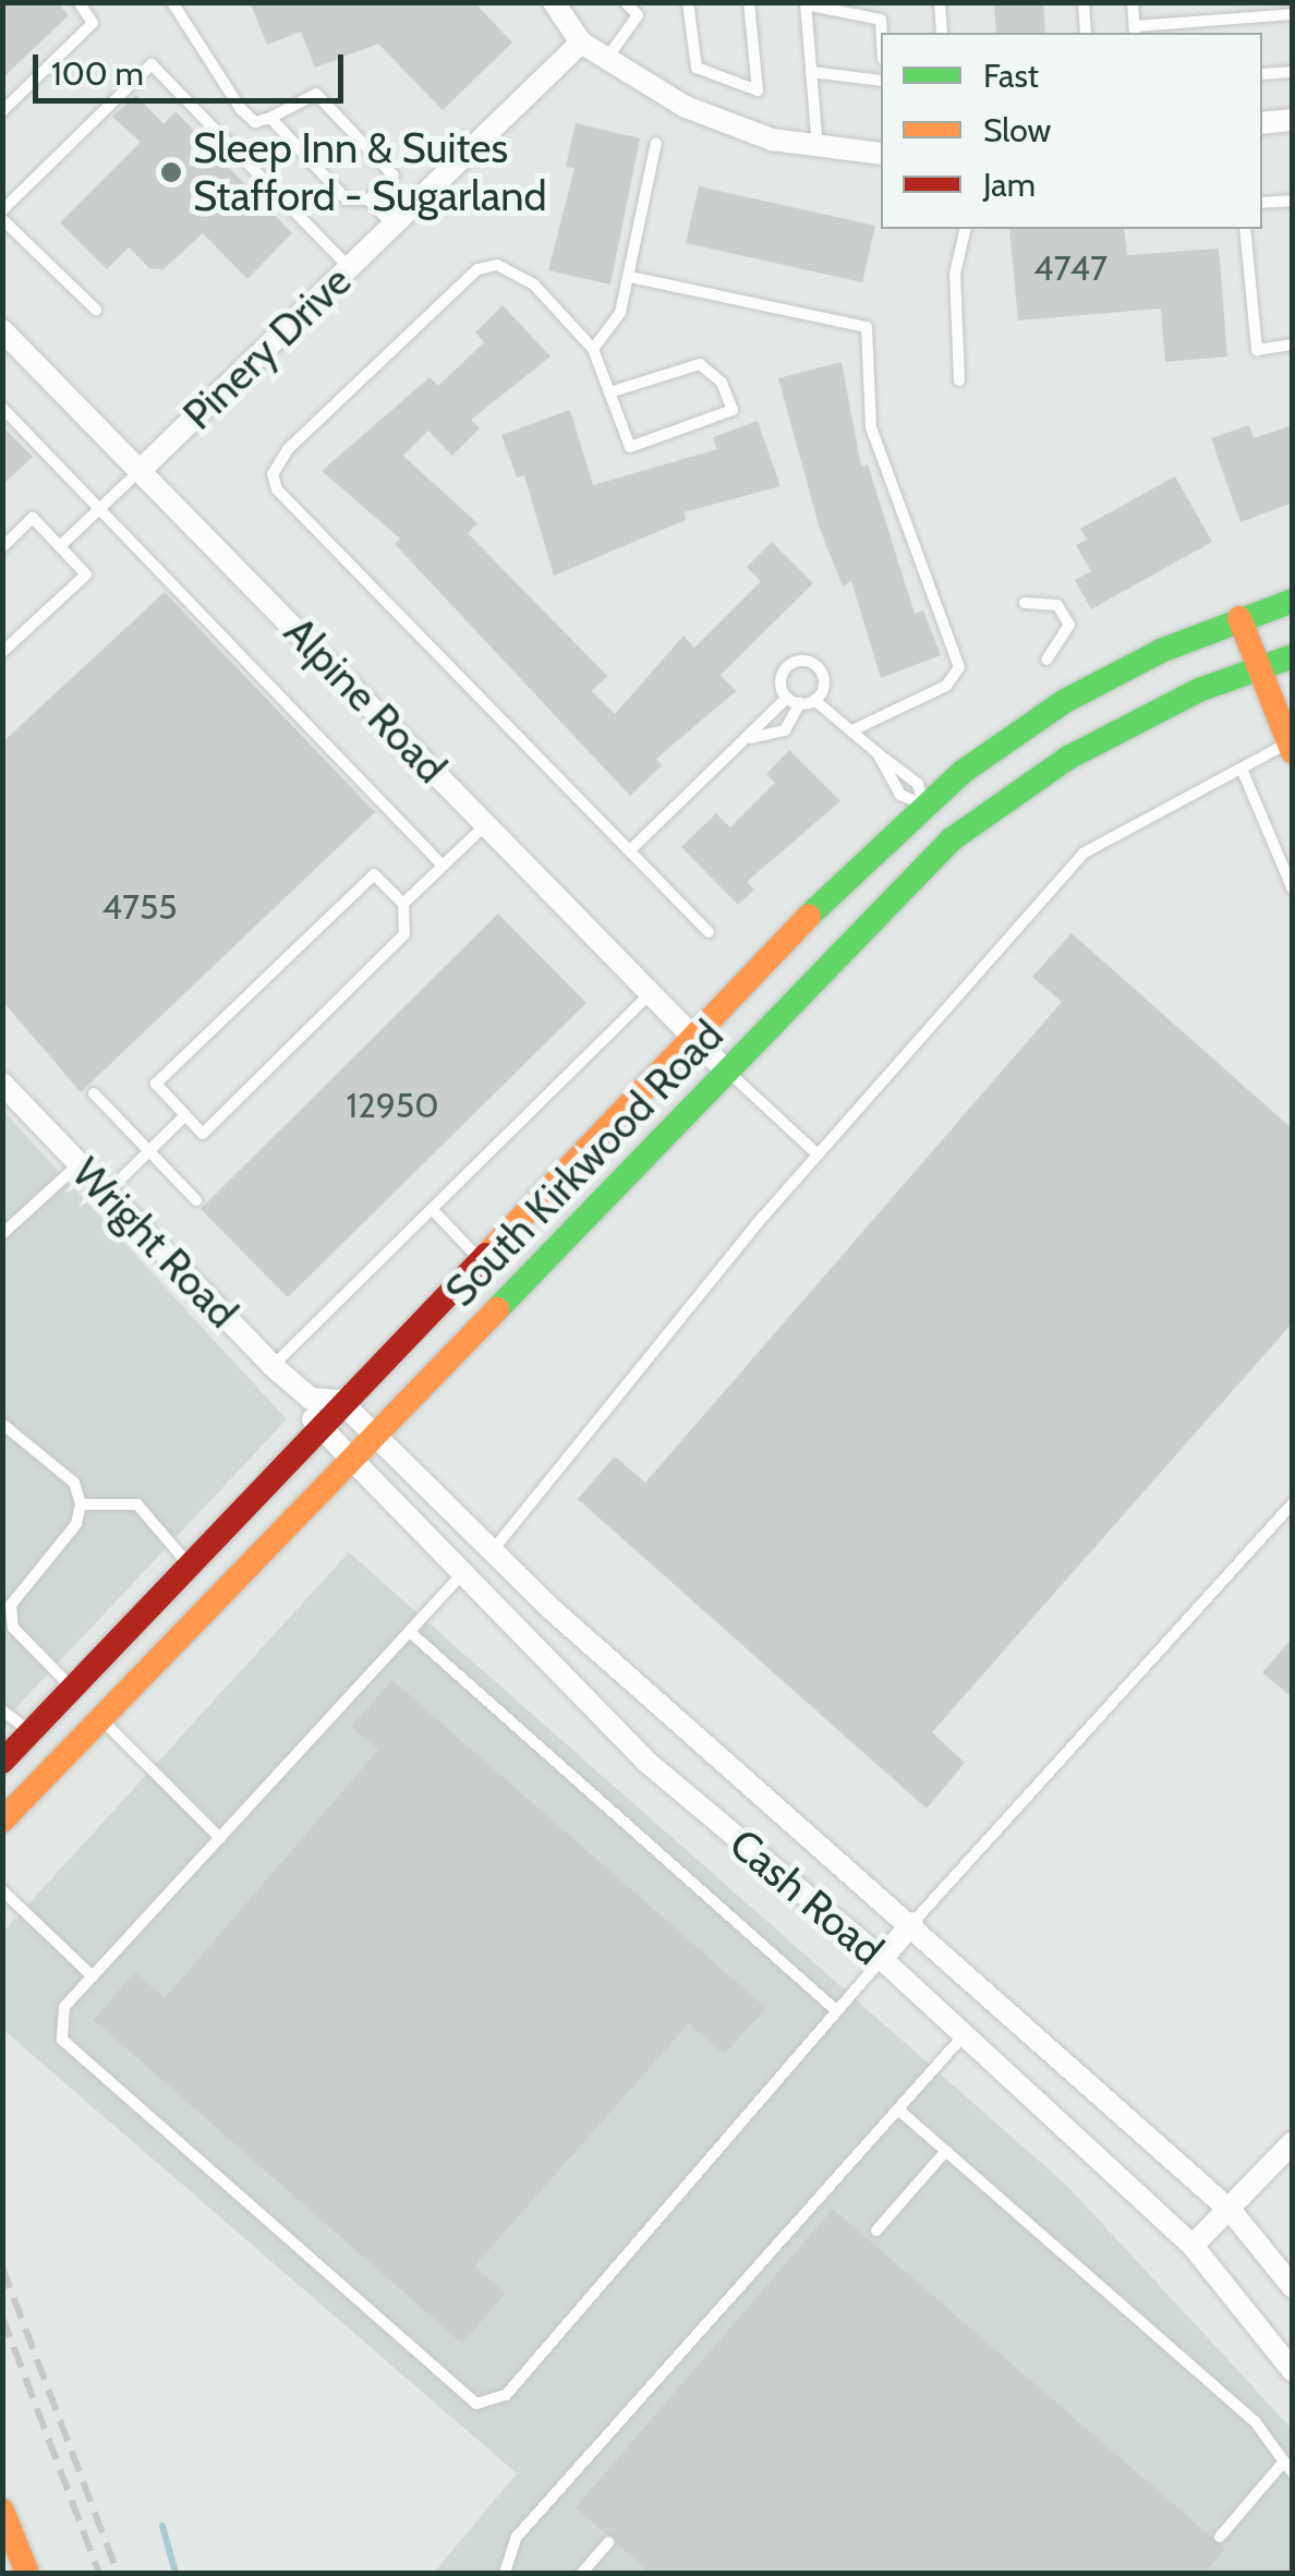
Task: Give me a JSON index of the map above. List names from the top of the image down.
{
  "streets": {
    "main road": ["South Kirkwood Road"],
    "street": [
      "Pinery Drive",
      "Alpine Road",
      "Wright Road",
      "Cash Road"
    ]
  },
  "crossings": [
    ["Pinery Drive", "Alpine Road"],
    ["Alpine Road", "South Kirkwood Road"],
    ["South Kirkwood Road", "Cash Road"]
  ],
  "places": ["Sleep Inn & Suites Stafford - Sugarland"],
  "house_numbers": ["4747", "4755", "12950"],
  "legend": ["Fast", "Slow", "Jam"],
  "scale_bar": "100 m"
}
